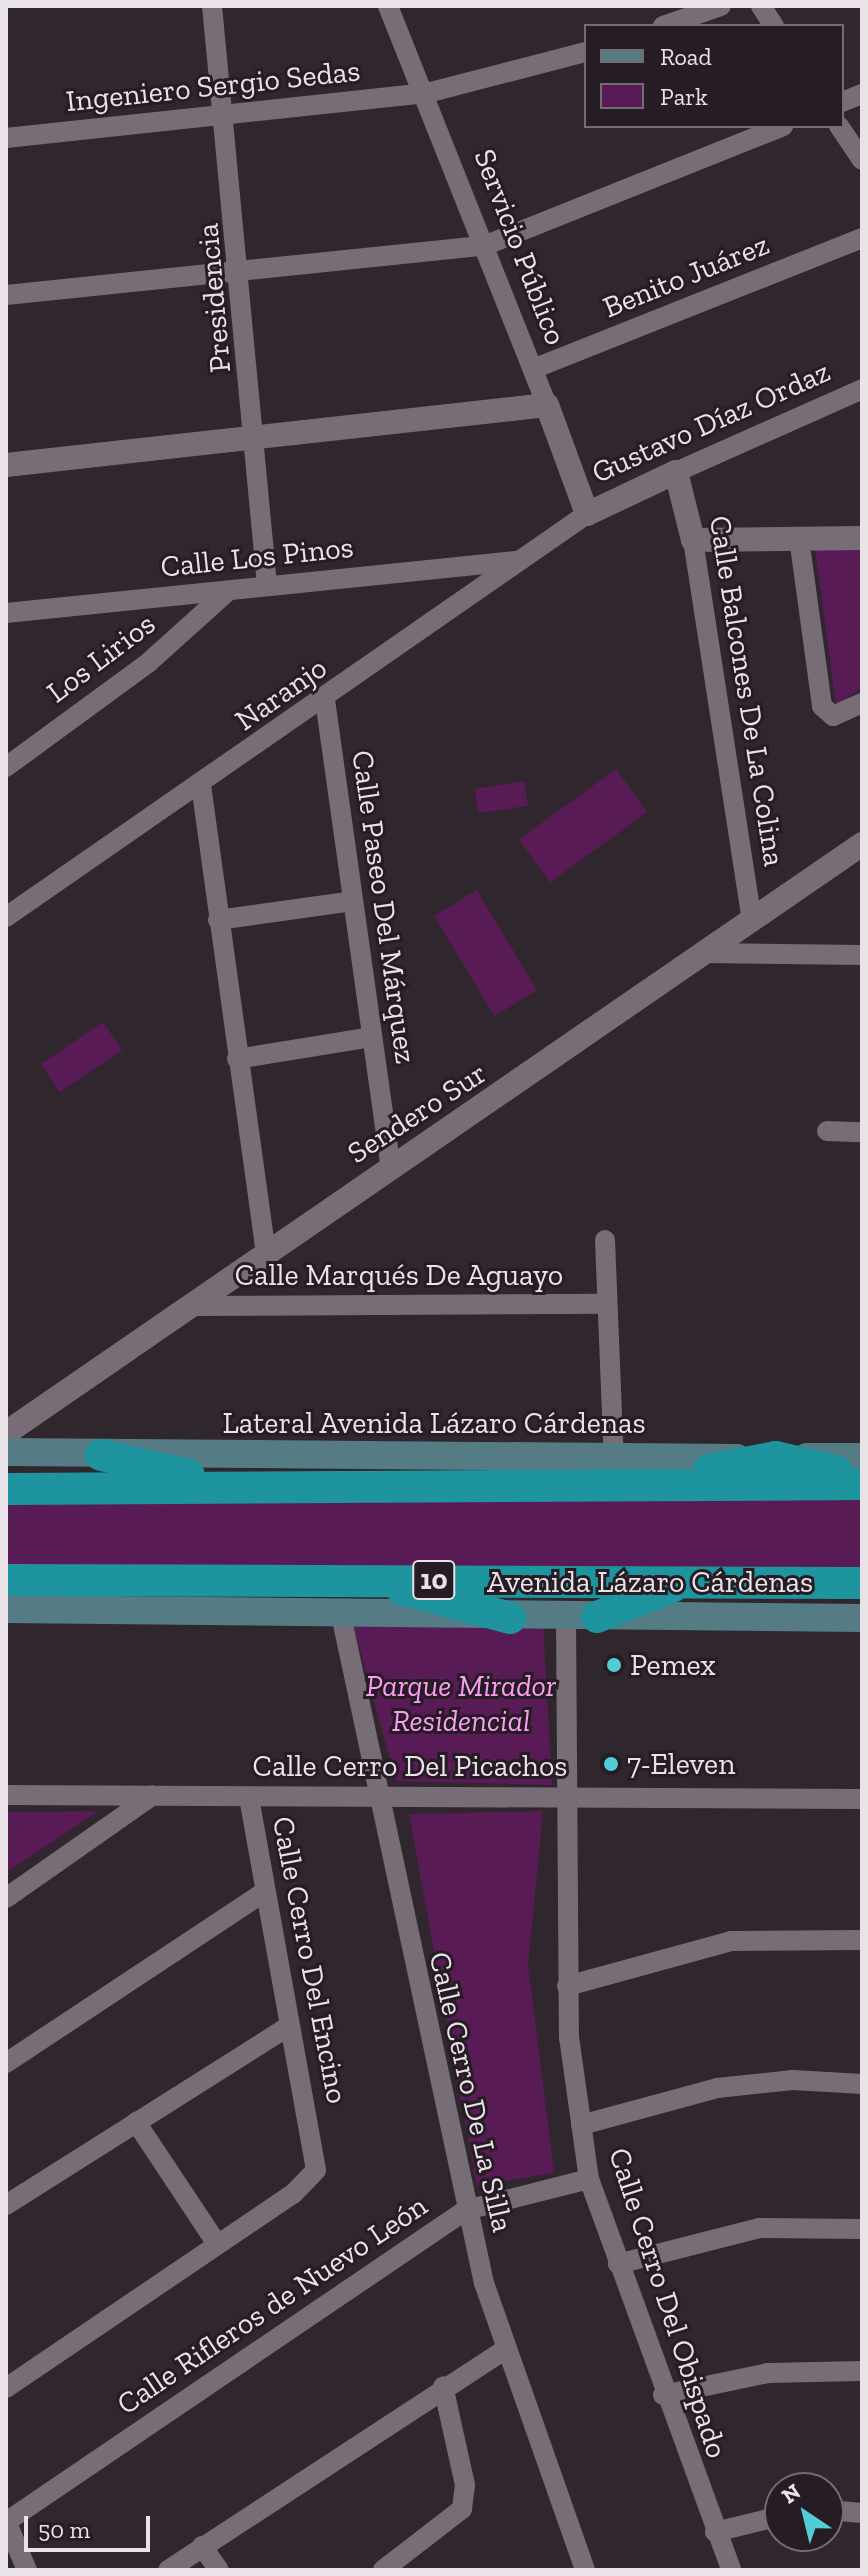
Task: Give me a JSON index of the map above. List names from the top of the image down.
{
  "streets": {
    "highway": ["10", "Avenida Lázaro Cárdenas"],
    "main road": ["Lateral Avenida Lázaro Cárdenas"],
    "street": [
      "Ingeniero Sergio Sedas",
      "Servicio Público",
      "Benito Juárez",
      "Presidencia",
      "Gustavo Díaz Ordaz",
      "Calle Los Pinos",
      "Los Lirios",
      "Calle Balcones De La Colina",
      "Naranjo",
      "Calle Paseo Del Márquez",
      "Sendero Sur",
      "Calle Marqués De Aguayo",
      "Calle Cerro Del Picachos",
      "Calle Cerro Del Encino",
      "Calle Cerro De La Silla",
      "Calle Cerro Del Obispado",
      "Calle Rifleros de Nuevo León"
    ]
  },
  "crossings": [
    ["Ingeniero Sergio Sedas", "Servicio Público"],
    ["Ingeniero Sergio Sedas", "Presidencia"],
    ["Servicio Público", "Benito Juárez"],
    ["Servicio Público", "Gustavo Díaz Ordaz"],
    ["Servicio Público", "Naranjo"],
    ["Presidencia", "Calle Los Pinos"],
    ["Gustavo Díaz Ordaz", "Calle Balcones De La Colina"],
    ["Gustavo Díaz Ordaz", "Naranjo"],
    ["Calle Los Pinos", "Los Lirios"],
    ["Calle Los Pinos", "Naranjo"],
    ["Calle Balcones De La Colina", "Sendero Sur"],
    ["Naranjo", "Calle Paseo Del Márquez"],
    ["Calle Paseo Del Márquez", "Sendero Sur"],
    ["Sendero Sur", "Calle Marqués De Aguayo"],
    ["Calle Cerro Del Picachos", "Calle Cerro Del Encino"],
    ["Calle Cerro Del Picachos", "Calle Cerro De La Silla"],
    ["Calle Cerro Del Picachos", "Calle Cerro Del Obispado"],
    ["Calle Cerro De La Silla", "Calle Rifleros de Nuevo León"],
    ["Calle Cerro Del Obispado", "Calle Rifleros de Nuevo León"]
  ],
  "parks": ["Parque Mirador Residencial"],
  "places": ["Pemex", "7-Eleven"],
  "legend": ["Road", "Park"],
  "scale_bar": "50 m",
  "north": "top left"
}
